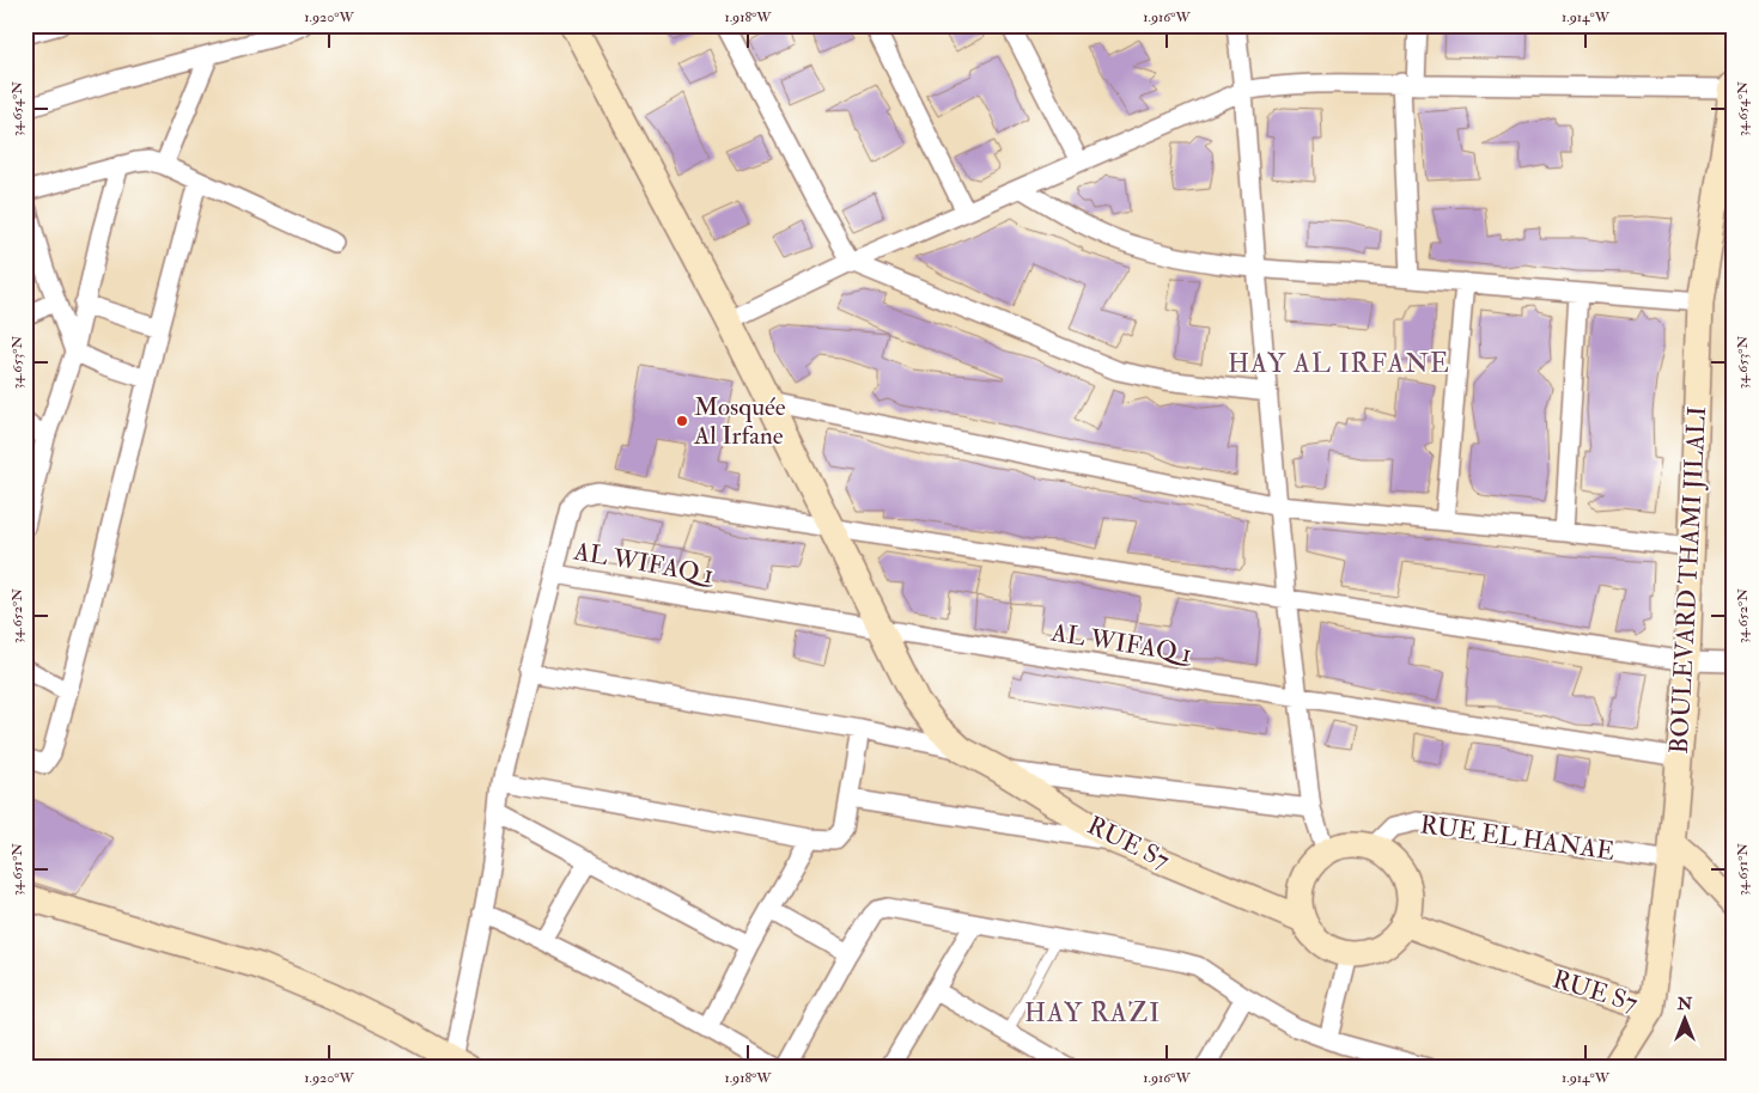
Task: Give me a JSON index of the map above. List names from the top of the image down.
{
  "streets": {
    "street": [
      "AL WIFAQ 1",
      "BOULEVARD THAMI JILALI",
      "RUE EL HANAE",
      "RUE S7"
    ]
  },
  "crossings": [
    ["AL WIFAQ 1", "BOULEVARD THAMI JILALI"],
    ["AL WIFAQ 1", "RUE S7"],
    ["BOULEVARD THAMI JILALI", "RUE EL HANAE"],
    ["BOULEVARD THAMI JILALI", "RUE S7"],
    ["RUE EL HANAE", "RUE S7"]
  ],
  "districts": ["HAY AL IRFANE", "HAY RAZI"],
  "places": ["Mosquée Al Irfane"],
  "north": "top",
  "coordinates": [
    "1.920°W",
    "1.918°W",
    "1.916°W",
    "1.914°W",
    "34.654°N",
    "34.653°N",
    "34.652°N",
    "34.651°N"
  ]
}
